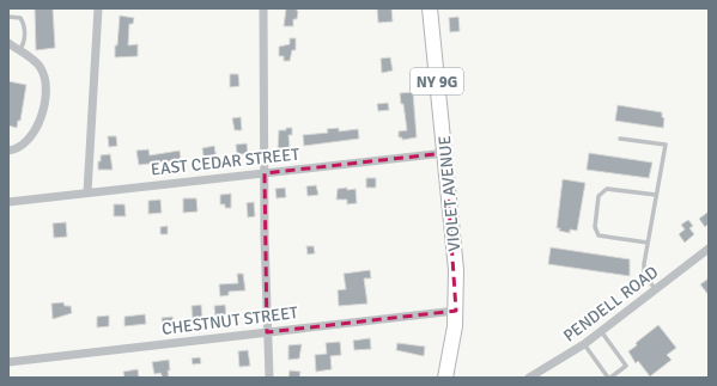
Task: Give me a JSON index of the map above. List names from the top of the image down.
{
  "streets": {
    "main road": ["NY 9G", "VIOLET AVENUE"],
    "street": ["EAST CEDAR STREET", "PENDELL ROAD", "CHESTNUT STREET"]
  },
  "crossings": [
    ["EAST CEDAR STREET", "VIOLET AVENUE"],
    ["VIOLET AVENUE", "CHESTNUT STREET"]
  ]
}
